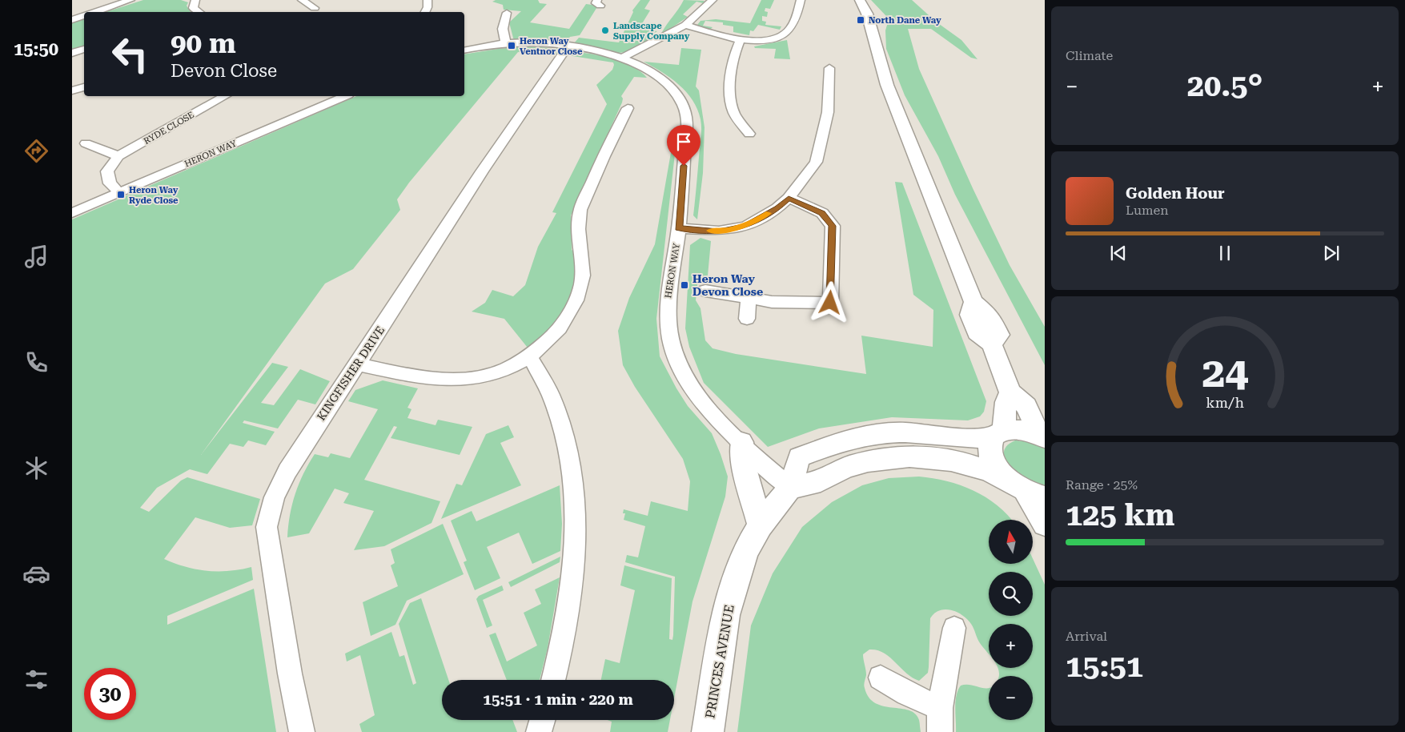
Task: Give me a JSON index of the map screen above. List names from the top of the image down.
{
  "streets": {
    "street": [
      "RYDE CLOSE",
      "HERON WAY",
      "KINGFISHER DRIVE",
      "PRINCES AVENUE"
    ]
  },
  "crossings": [
    ["RYDE CLOSE", "HERON WAY"],
    ["HERON WAY", "KINGFISHER DRIVE"],
    ["HERON WAY", "PRINCES AVENUE"]
  ],
  "places": {
    "transit": [
      "North Dane Way",
      "Heron Way Ventnor Close",
      "Heron Way Ryde Close",
      "Heron Way Devon Close"
    ],
    "other": ["Landscape Supply Company"]
  },
  "north": "top",
  "page": {
    "tabs": "15:50",
    "tile": [
      "Climate",
      ["Range · 25%", "125 km"],
      ["Arrival", "15:51"]
    ],
    "turn": ["90 m", "Devon Close"],
    "heat": ["−", "20.5°", "+"],
    "song": ["Golden Hour", "Lumen"],
    "map_buttons": ["+", "−"],
    "limit": "30",
    "trip": "15:51 · 1 min · 220 m",
    "gauge": ["24", "km/h"]
  }
}
